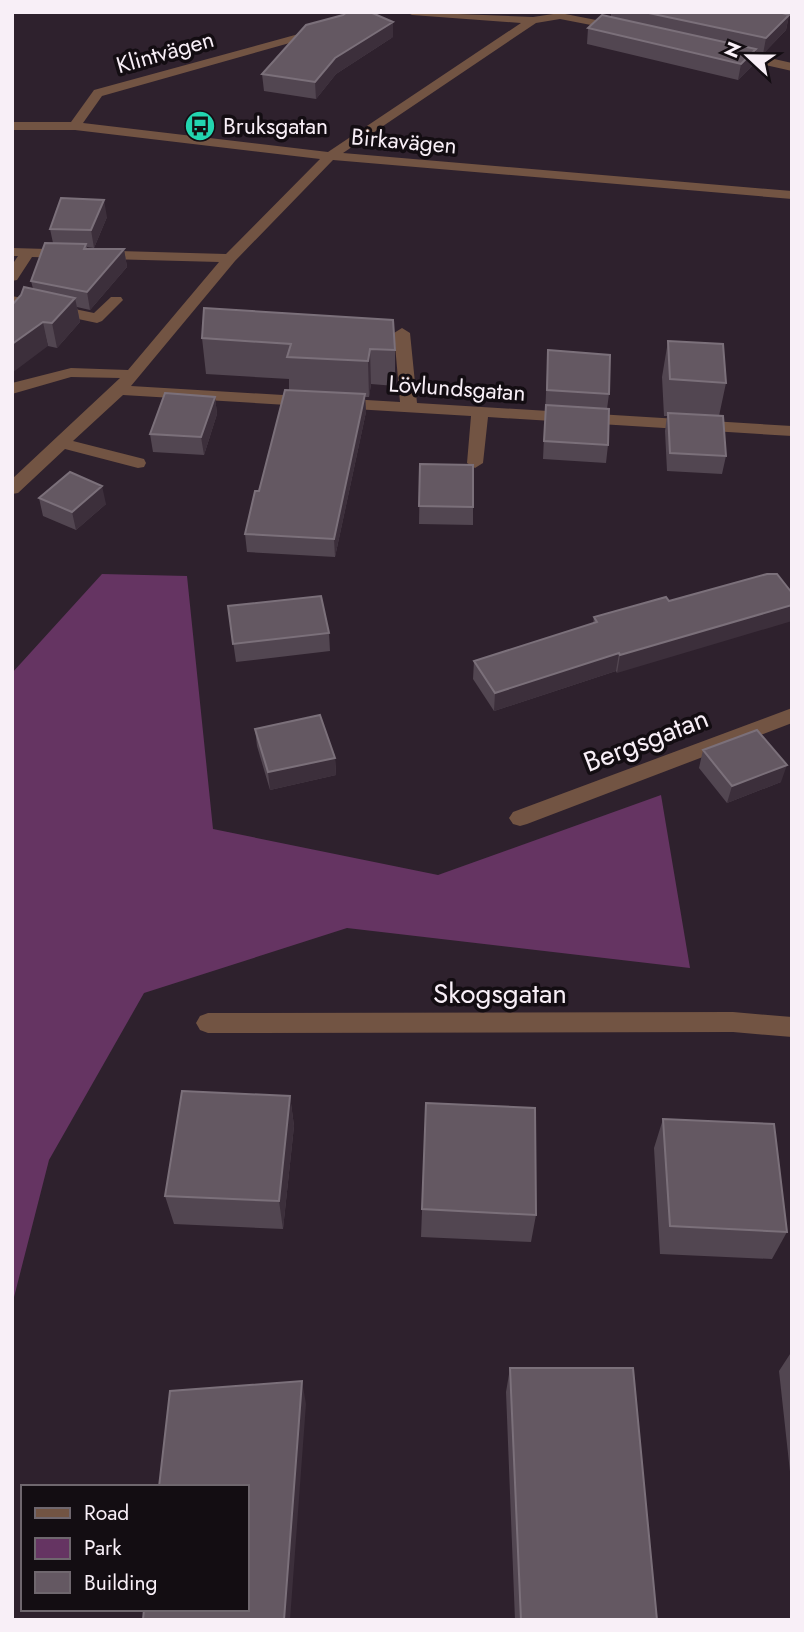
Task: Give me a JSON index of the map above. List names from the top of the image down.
{
  "streets": {
    "street": [
      "Klintvägen",
      "Birkavägen",
      "Lövlundsgatan",
      "Bergsgatan",
      "Skogsgatan"
    ]
  },
  "crossings": [
    ["Klintvägen", "Birkavägen"]
  ],
  "places": {
    "bus stop": ["Bruksgatan"]
  },
  "legend": ["Road", "Park", "Building"],
  "north": "left"
}
